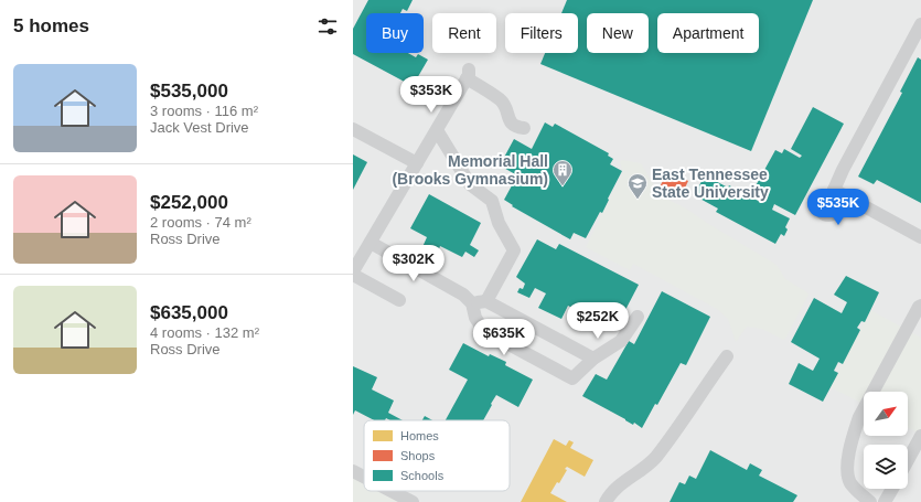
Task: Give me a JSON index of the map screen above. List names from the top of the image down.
{
  "places": {
    "building": ["Memorial Hall (Brooks Gymnasium)"],
    "school or university": ["East Tennessee State University"]
  },
  "legend": ["Homes", "Shops", "Schools"],
  "north": "top right",
  "page": {
    "heading": "5 homes",
    "chip": [
      "Buy",
      "Rent",
      "Filters",
      "New",
      "Apartment"
    ],
    "list": [
      {
        "name": "$535,000",
        "note": "3 rooms · 116 m² · Jack Vest Drive"
      },
      {
        "name": "$252,000",
        "note": "2 rooms · 74 m² · Ross Drive"
      },
      {
        "name": "$635,000",
        "note": "4 rooms · 132 m² · Ross Drive"
      }
    ],
    "price": [
      "$353K",
      "$535K",
      "$302K",
      "$252K",
      "$635K"
    ]
  }
}
